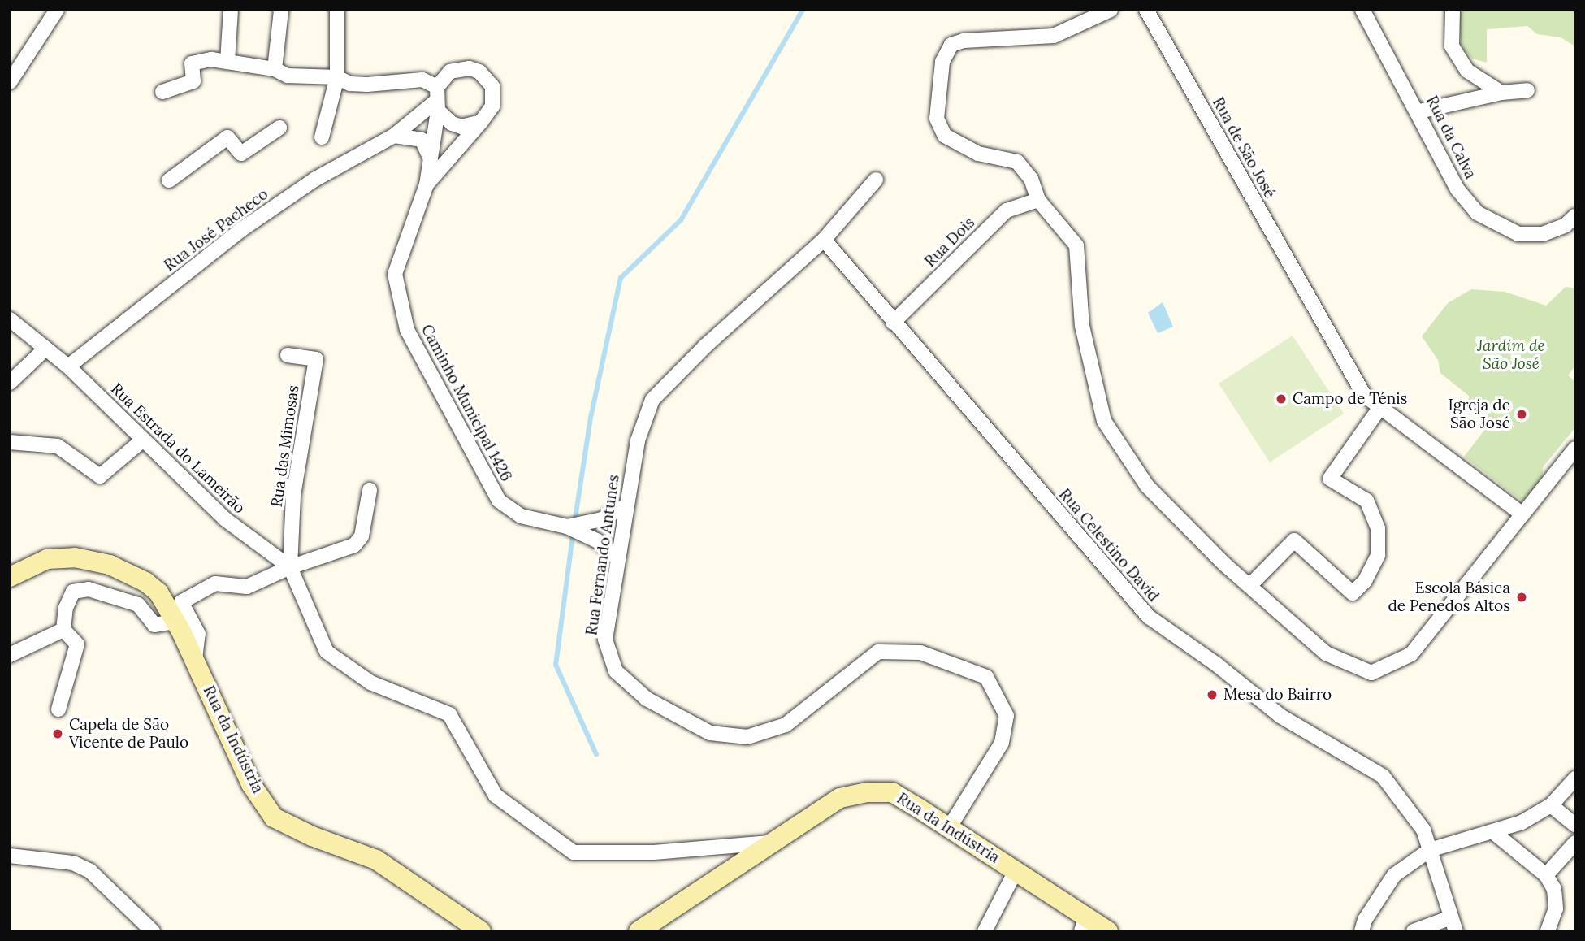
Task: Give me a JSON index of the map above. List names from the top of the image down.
{
  "streets": {
    "street": [
      "Rua da Calva",
      "Rua de São José",
      "Rua José Pacheco",
      "Rua Dois",
      "Caminho Municipal 1426",
      "Rua das Mimosas",
      "Rua Estrada do Lameirão",
      "Rua Celestino David",
      "Rua Fernando Antunes",
      "Rua da Indústria"
    ]
  },
  "crossings": [
    ["Rua José Pacheco", "Caminho Municipal 1426"],
    ["Rua José Pacheco", "Rua Estrada do Lameirão"],
    ["Rua Dois", "Rua Celestino David"],
    ["Caminho Municipal 1426", "Rua Fernando Antunes"],
    ["Rua das Mimosas", "Rua Estrada do Lameirão"],
    ["Rua Celestino David", "Rua Fernando Antunes"],
    ["Rua Fernando Antunes", "Rua da Indústria"]
  ],
  "parks": ["Jardim de São José"],
  "places": [
    "Campo de Ténis",
    "Igreja de São José",
    "Escola Básica de Penedos Altos",
    "Mesa do Bairro",
    "Capela de São Vicente de Paulo"
  ]
}
